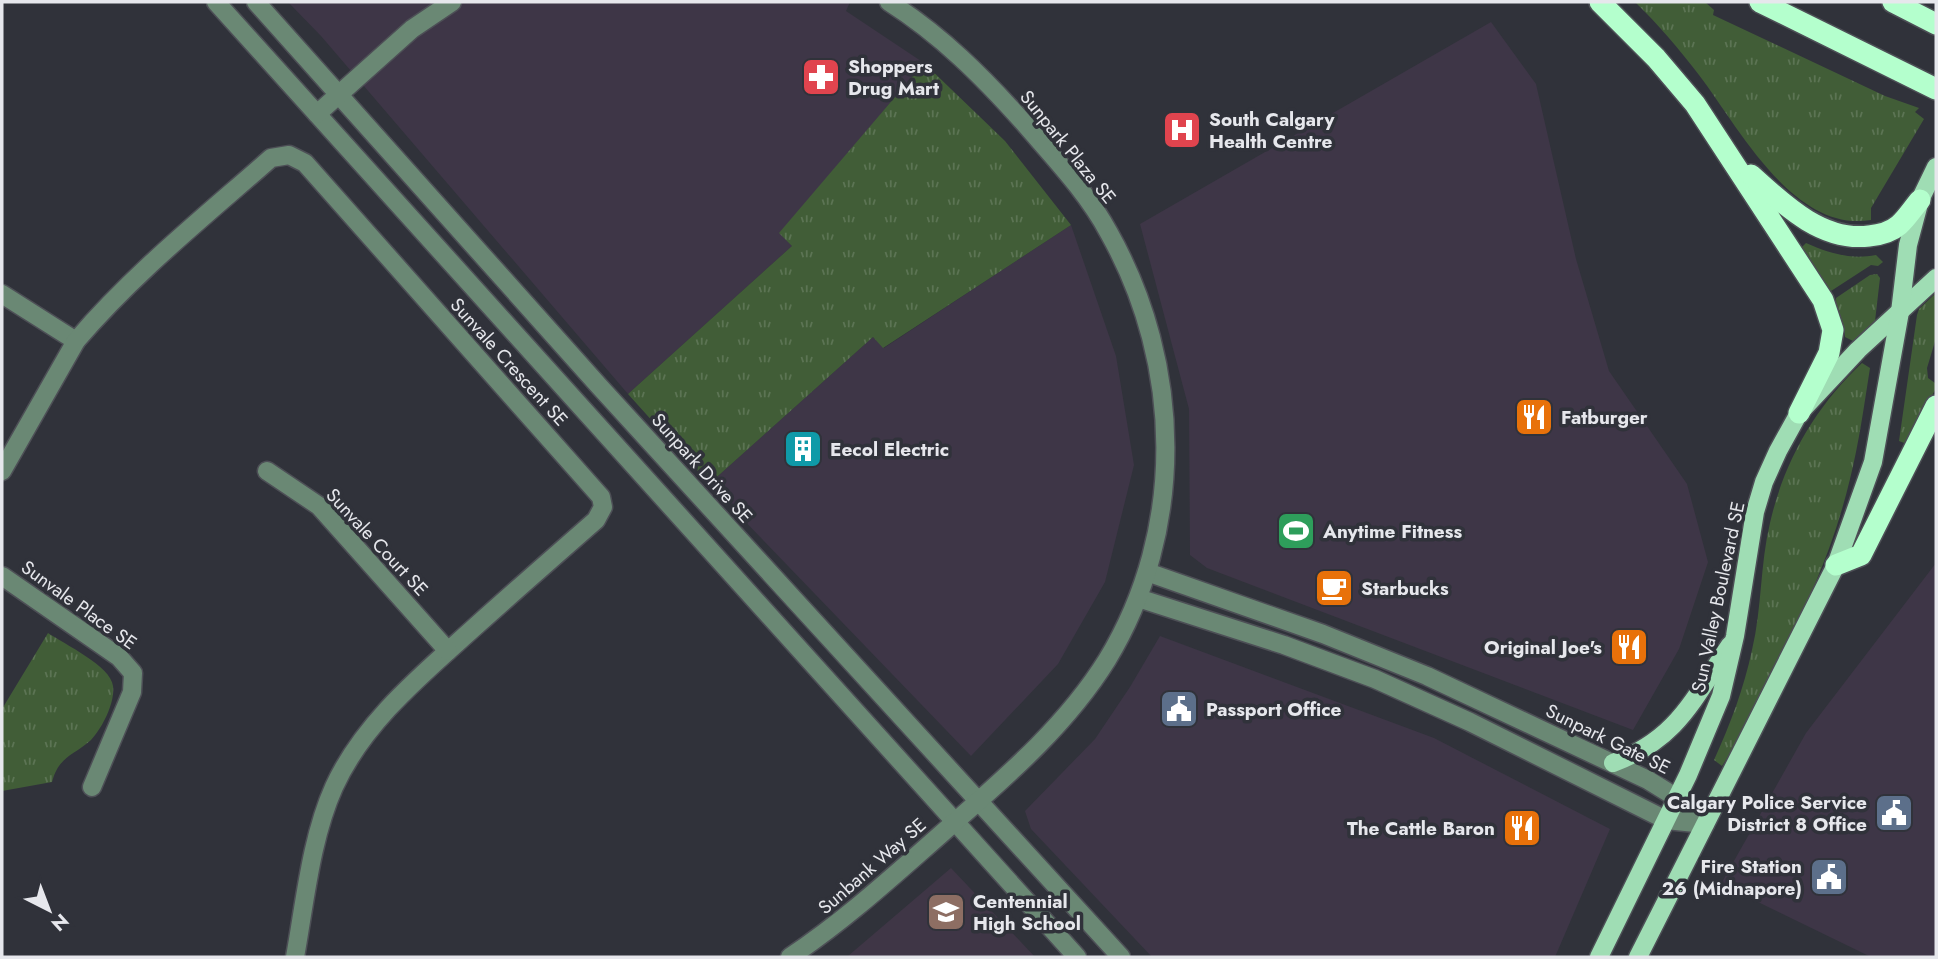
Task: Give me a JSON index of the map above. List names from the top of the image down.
{
  "streets": {
    "main road": ["Sun Valley Boulevard SE"],
    "street": [
      "Sunpark Plaza SE",
      "Sunvale Crescent SE",
      "Sunpark Drive SE",
      "Sunvale Court SE",
      "Sunvale Place SE",
      "Sunpark Gate SE",
      "Sunbank Way SE"
    ]
  },
  "crossings": [
    ["Sunpark Plaza SE", "Sunpark Drive SE"],
    ["Sunpark Plaza SE", "Sunpark Gate SE"],
    ["Sunpark Plaza SE", "Sunbank Way SE"],
    ["Sunvale Crescent SE", "Sunvale Court SE"],
    ["Sunpark Drive SE", "Sunbank Way SE"],
    ["Sun Valley Boulevard SE", "Sunpark Gate SE"]
  ],
  "places": {
    "pharmacy": ["Shoppers Drug Mart"],
    "hospital": ["South Calgary Health Centre"],
    "restaurant": ["Fatburger", "Original Joe's", "The Cattle Baron"],
    "building": ["Eecol Electric"],
    "sports": ["Anytime Fitness"],
    "cafe": ["Starbucks"],
    "public building": ["Passport Office", "Calgary Police Service District 8 Office", "Fire Station 26 (Midnapore)"],
    "school or university": ["Centennial High School"]
  },
  "north": "bottom right"
}
